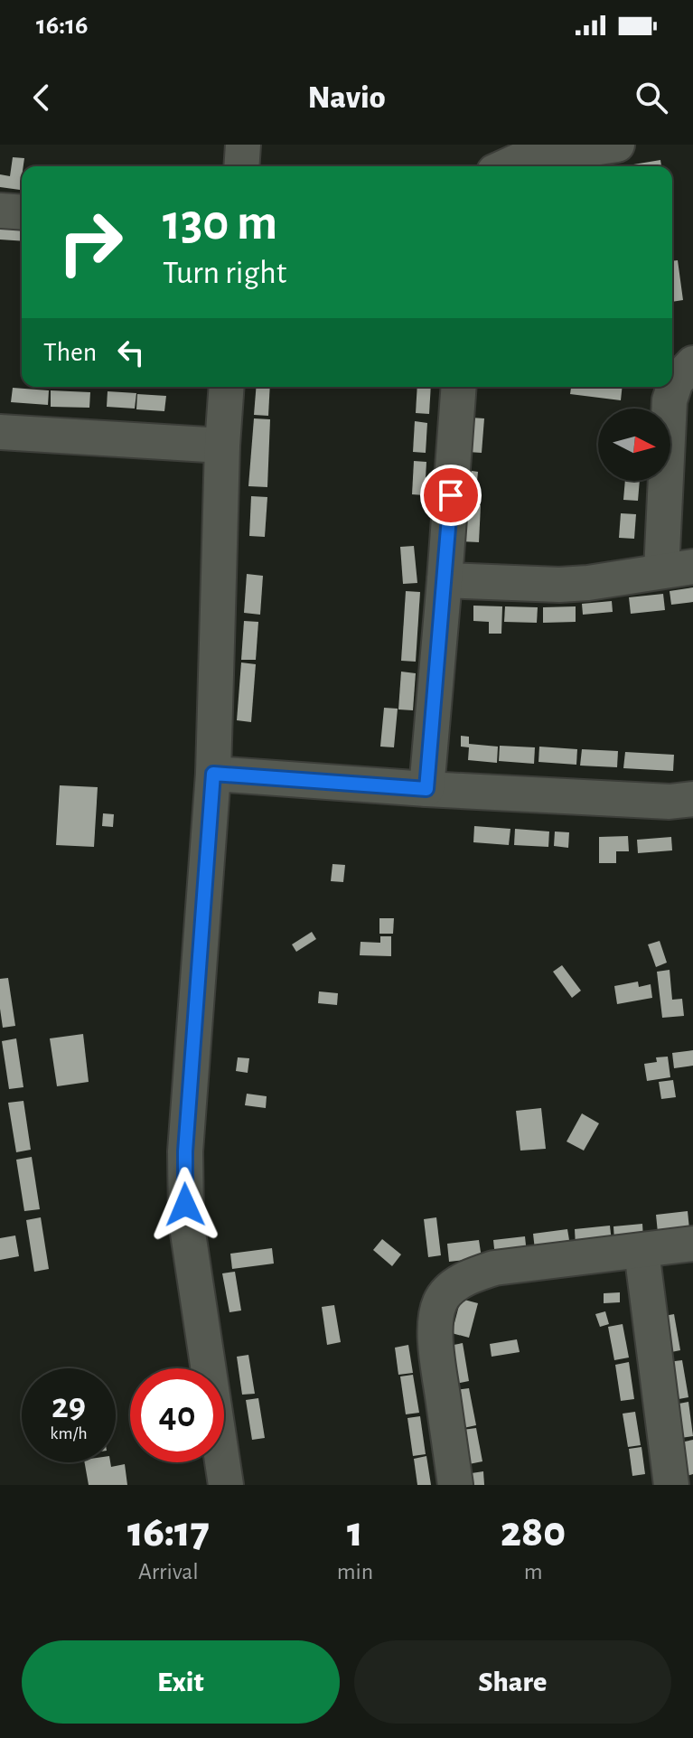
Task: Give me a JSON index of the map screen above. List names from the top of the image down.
{
  "north": "right",
  "page": {
    "status": "16:16",
    "header": "Navio",
    "turn": ["130 m", "Turn right"],
    "then": "Then",
    "speed": "29 km/h",
    "limit": "40",
    "eta": [
      "16:17",
      "Arrival",
      "1",
      "min",
      "280",
      "m"
    ],
    "buttons": ["Exit", "Share"]
  }
}
